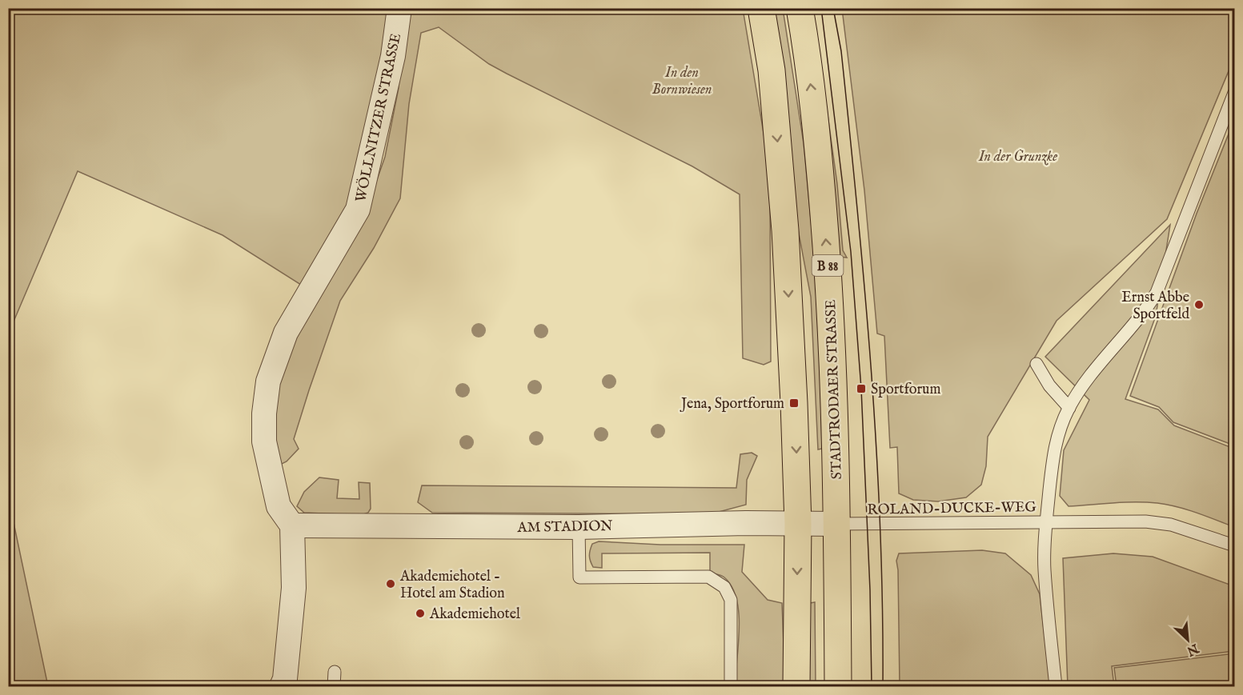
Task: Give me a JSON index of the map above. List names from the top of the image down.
{
  "streets": {
    "main road": ["B 88", "STADTRODAER STRASSE"],
    "street": ["WÖLLNITZER STRASSE", "AM STADION"],
    "lane": ["ROLAND-DUCKE-WEG"]
  },
  "crossings": [
    ["WÖLLNITZER STRASSE", "AM STADION"],
    ["STADTRODAER STRASSE", "ROLAND-DUCKE-WEG"],
    ["STADTRODAER STRASSE", "AM STADION"],
    ["ROLAND-DUCKE-WEG", "AM STADION"]
  ],
  "parks": ["In den Bornwiesen", "In der Grunzke"],
  "places": {
    "other": ["Ernst Abbe Sportfeld", "Akademiehotel - Hotel am Stadion", "Akademiehotel"],
    "transit": ["Sportforum", "Jena, Sportforum"]
  },
  "north": "bottom right"
}
